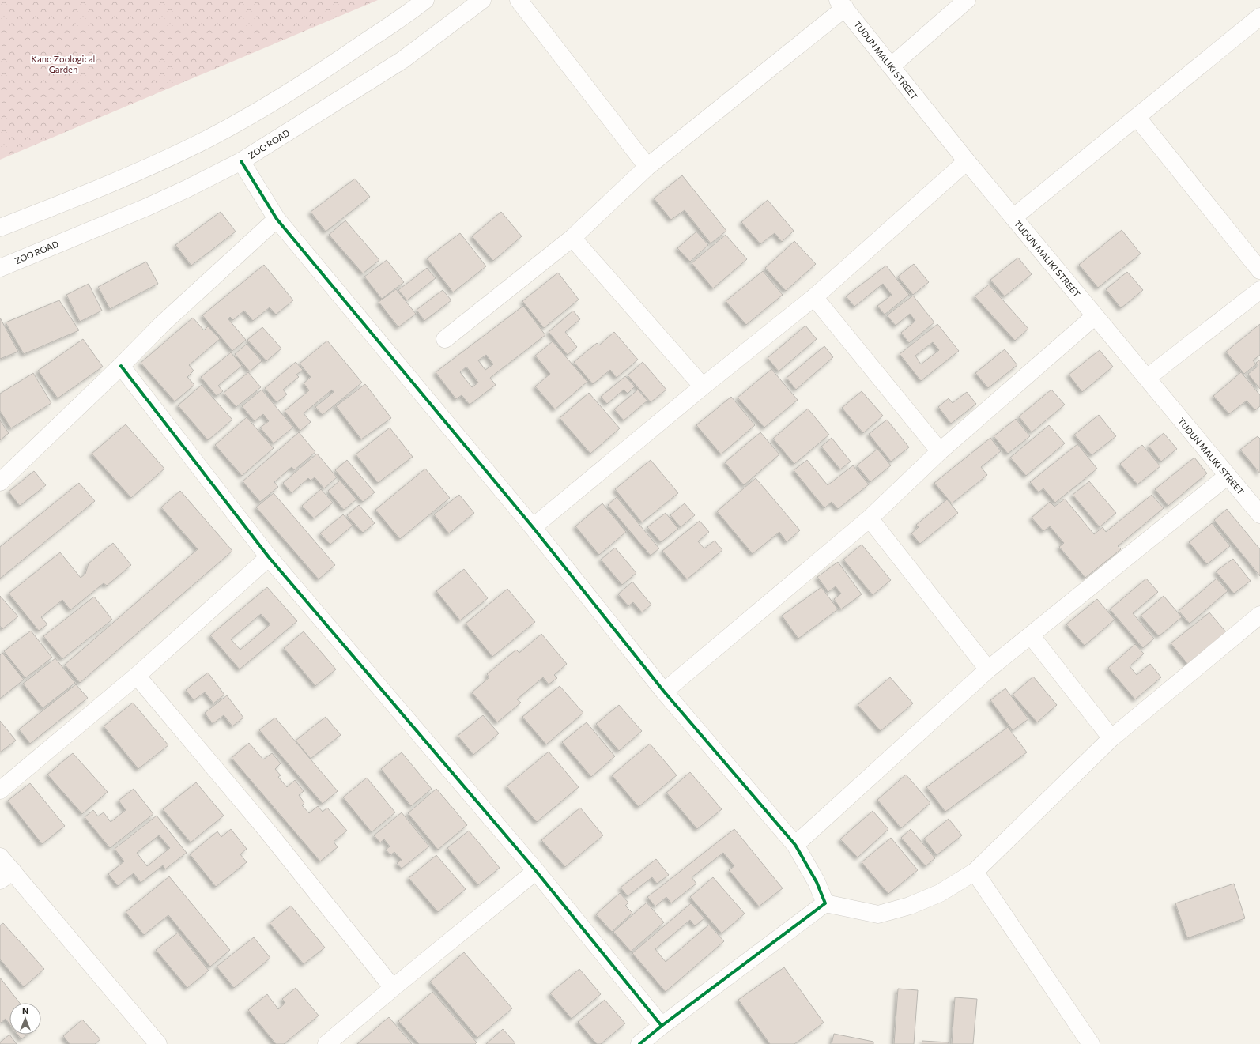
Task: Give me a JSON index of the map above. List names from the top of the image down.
{
  "streets": {
    "street": ["TUDUN MALIKI STREET", "ZOO ROAD"]
  },
  "parks": ["Kano Zoological Garden"],
  "north": "top"
}
